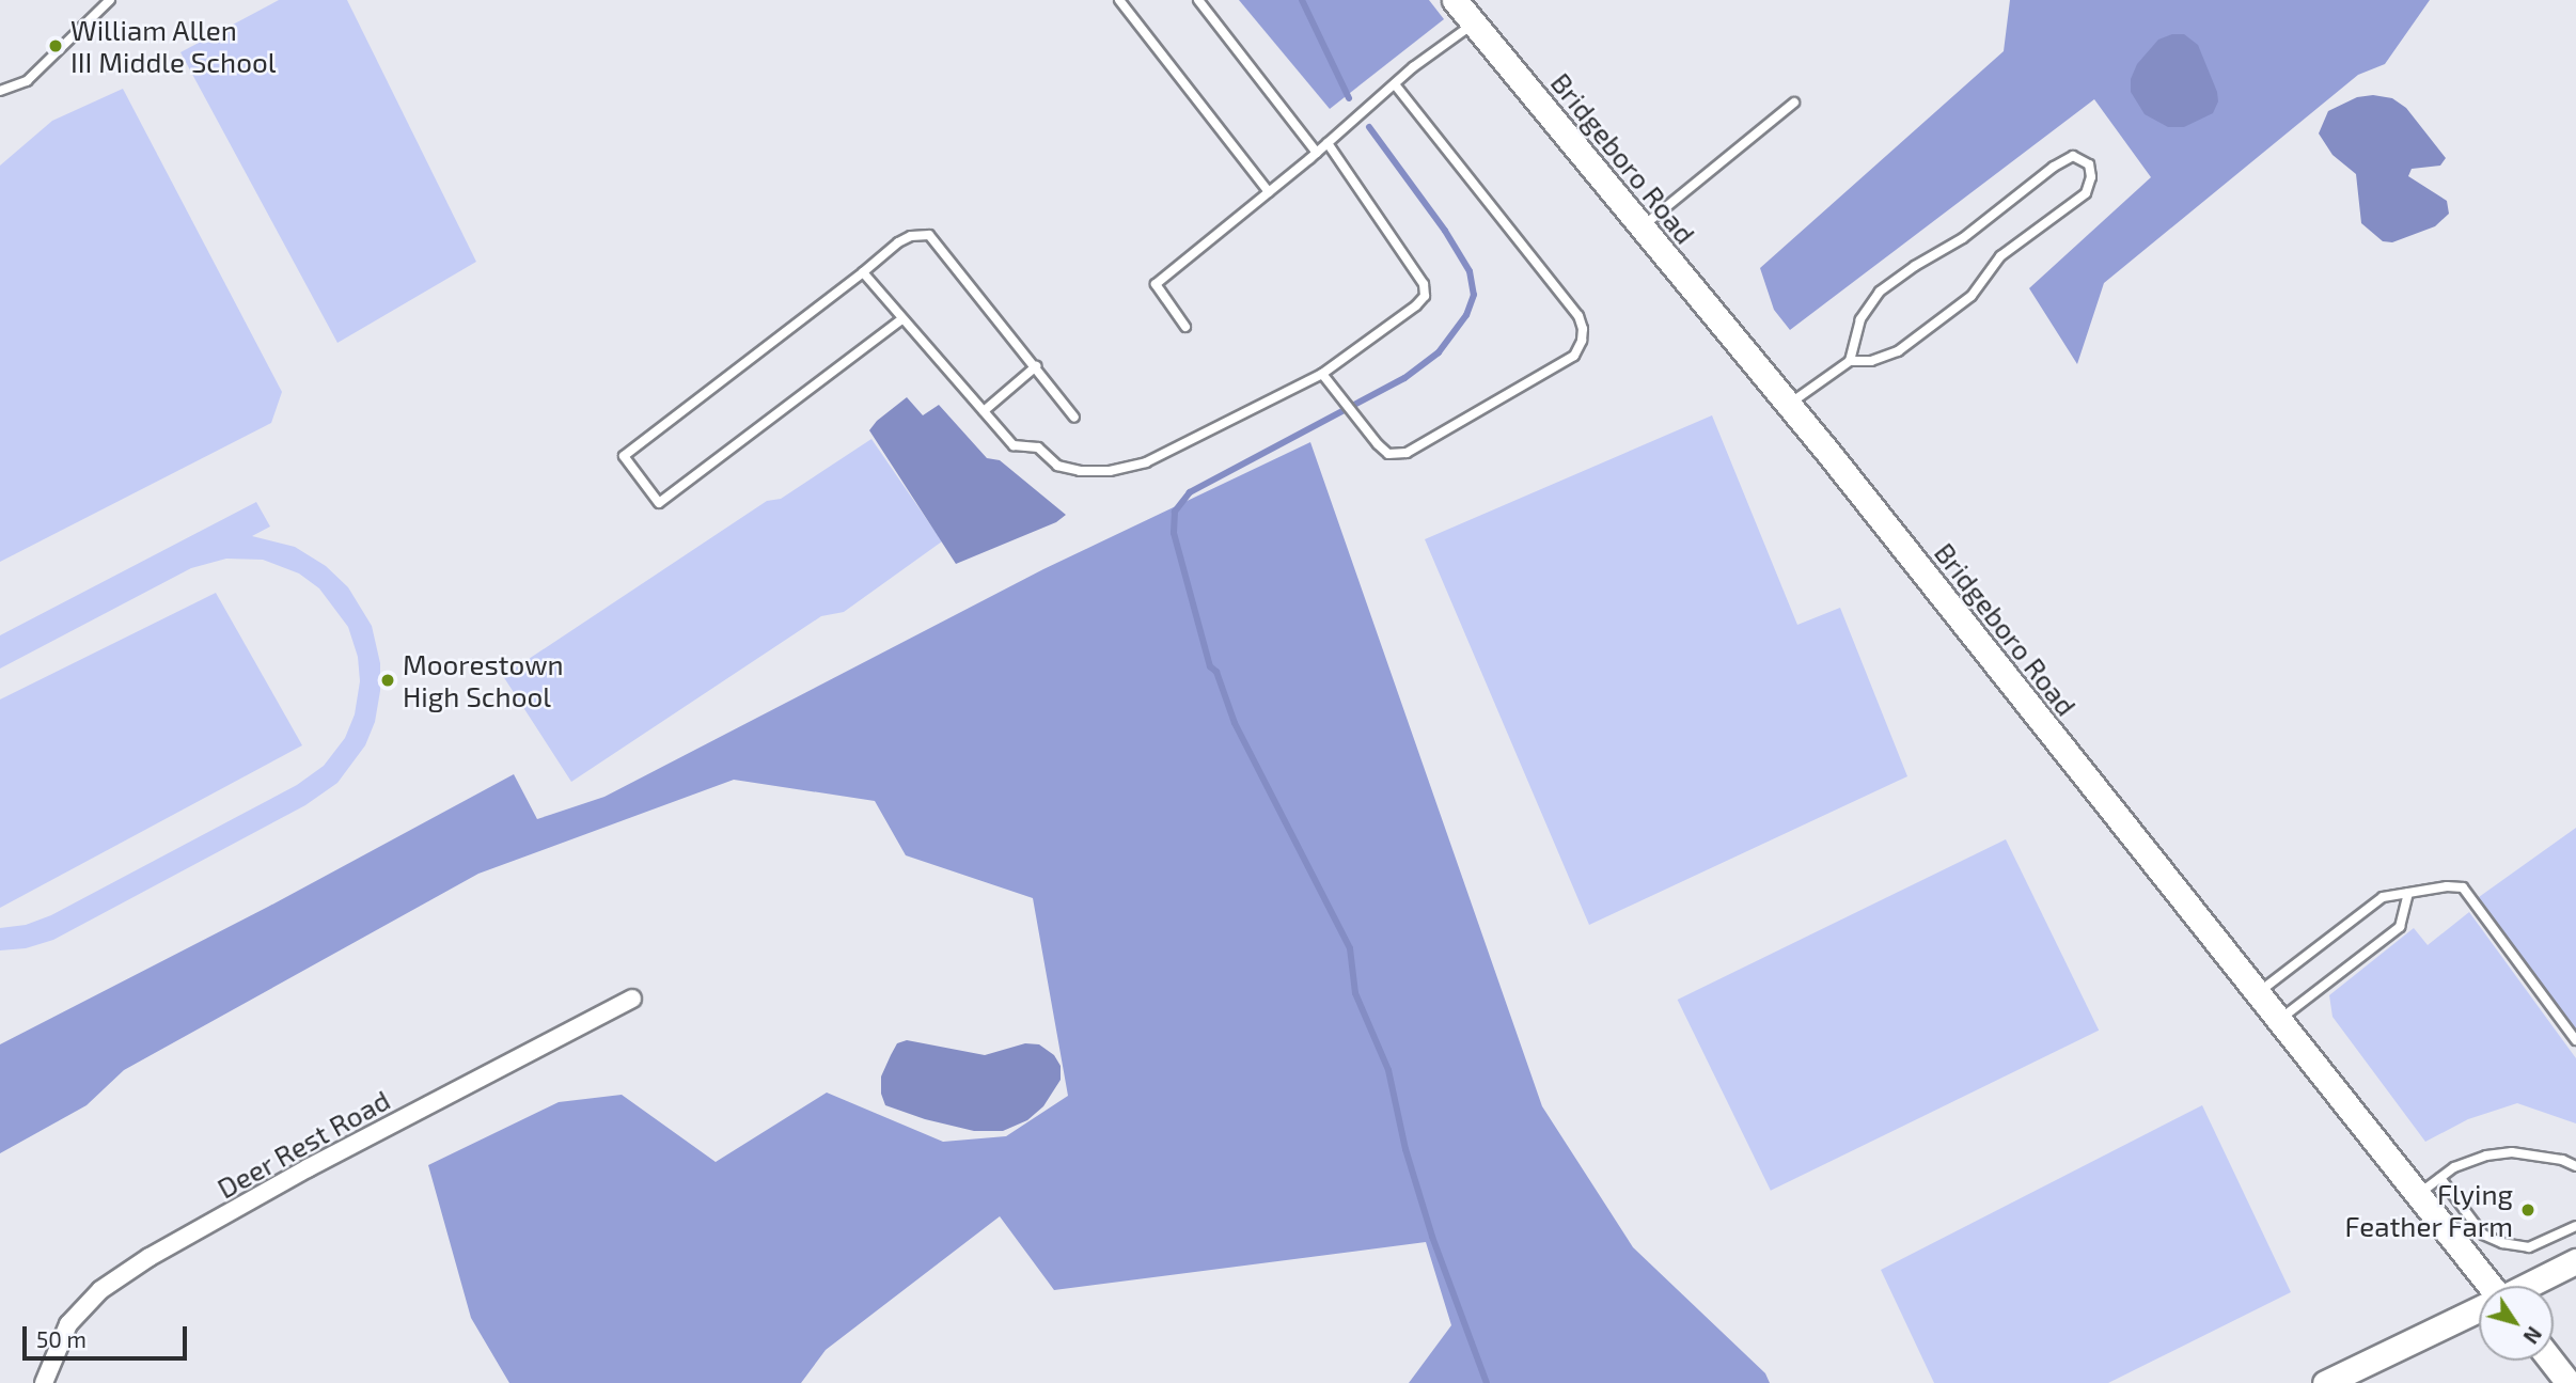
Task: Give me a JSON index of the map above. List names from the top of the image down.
{
  "streets": {
    "main road": ["Bridgeboro Road"],
    "street": ["Deer Rest Road"]
  },
  "places": ["William Allen III Middle School", "Moorestown High School", "Flying Feather Farm"],
  "scale_bar": "50 m",
  "north": "bottom right"
}
